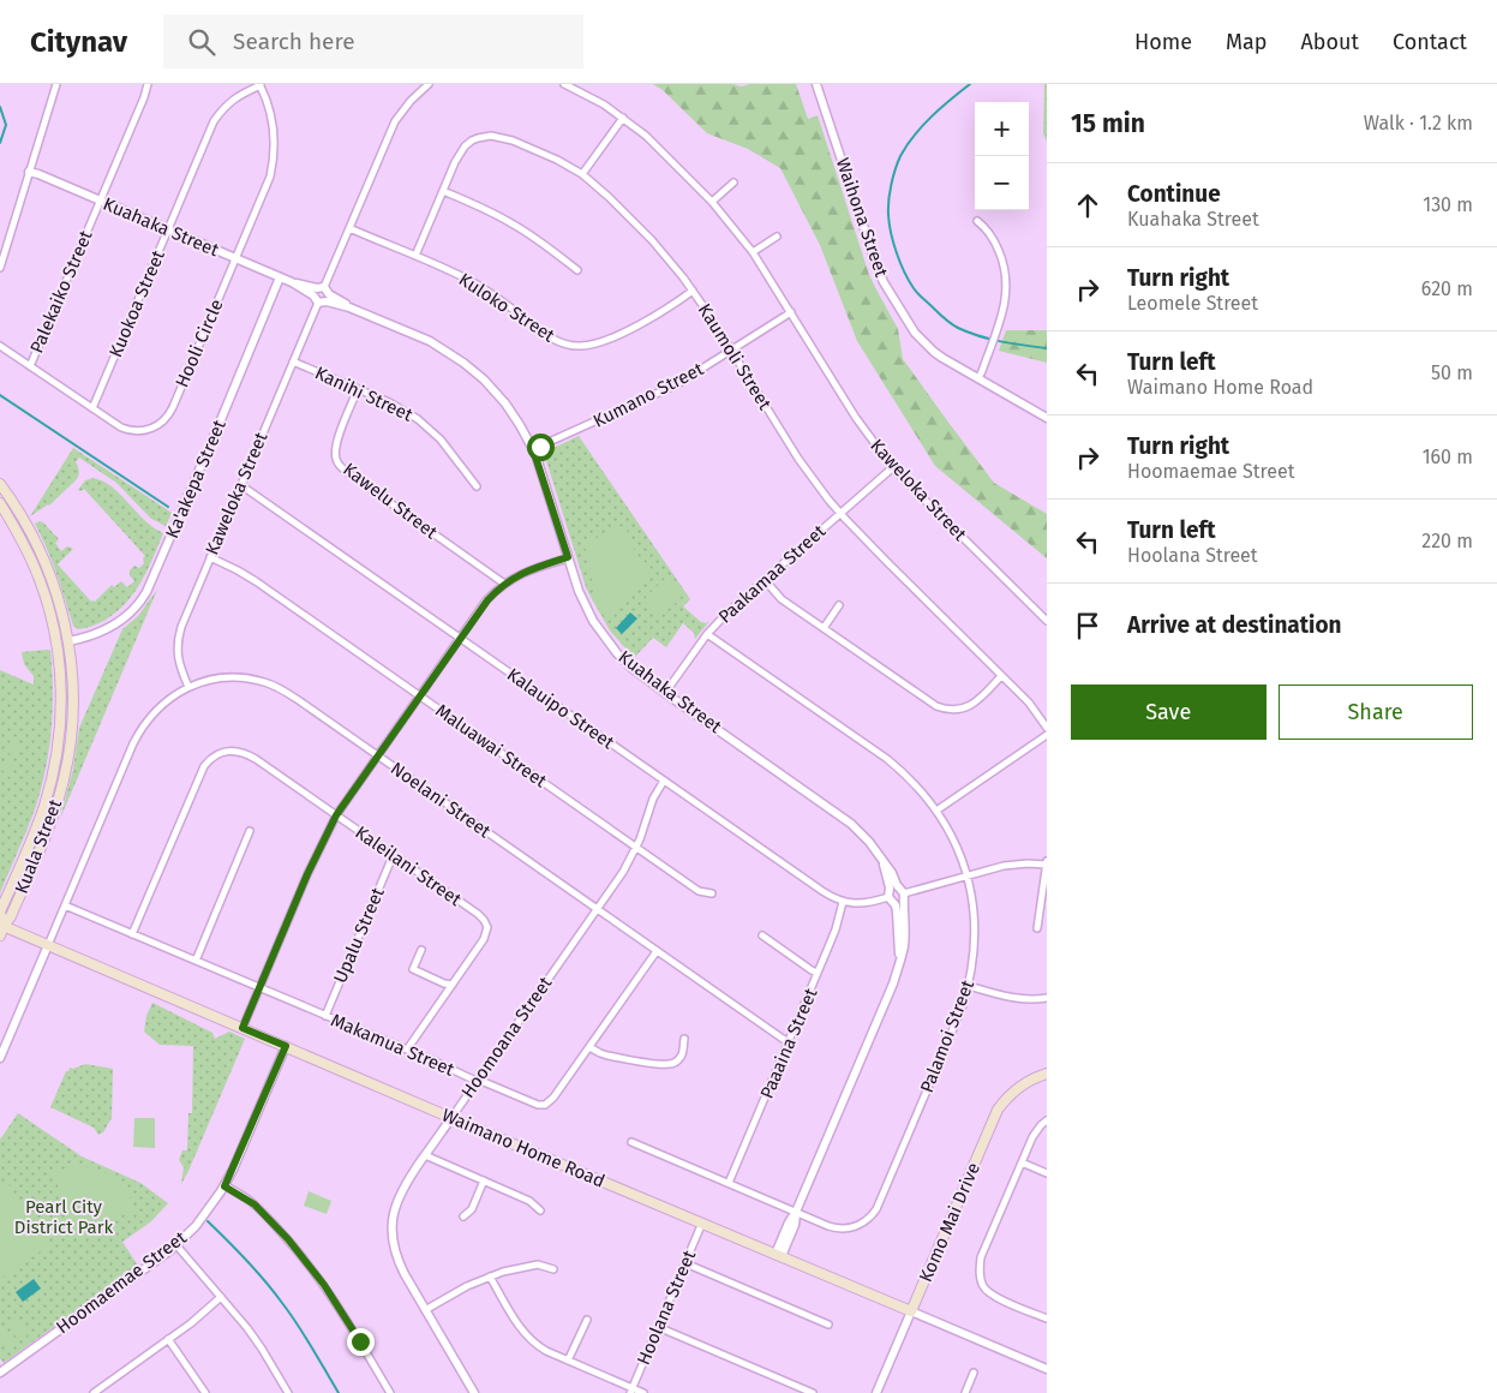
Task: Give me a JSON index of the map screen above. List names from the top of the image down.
{
  "streets": {
    "main road": ["Kuala Street", "Waimano Home Road", "Komo Mai Drive"],
    "street": [
      "Waihona Street",
      "Kuahaka Street",
      "Palekaiko Street",
      "Kuokoa Street",
      "Kuloko Street",
      "Hooli Circle",
      "Kaumoli Street",
      "Kanihi Street",
      "Kumano Street",
      "Ka'akepa Street",
      "Kaweloka Street",
      "Kawelu Street",
      "Paakamaa Street",
      "Kalauipo Street",
      "Maluawai Street",
      "Noelani Street",
      "Kaleilani Street",
      "Upalu Street",
      "Palamoi Street",
      "Hoomoana Street",
      "Paaaina Street",
      "Makamua Street",
      "Hoomaemae Street",
      "Hoolana Street"
    ]
  },
  "crossings": [
    ["Kuahaka Street", "Palekaiko Street"],
    ["Kuahaka Street", "Kuokoa Street"],
    ["Kuahaka Street", "Hooli Circle"],
    ["Kuahaka Street", "Kumano Street"],
    ["Kuahaka Street", "Ka'akepa Street"],
    ["Kuahaka Street", "Kaweloka Street"],
    ["Kuahaka Street", "Paakamaa Street"],
    ["Kuahaka Street", "Kalauipo Street"],
    ["Kuahaka Street", "Palamoi Street"],
    ["Kuahaka Street", "Waimano Home Road"],
    ["Palekaiko Street", "Hooli Circle"],
    ["Kuokoa Street", "Hooli Circle"],
    ["Kuloko Street", "Kaumoli Street"],
    ["Kuloko Street", "Kaweloka Street"],
    ["Kaumoli Street", "Kumano Street"],
    ["Kaumoli Street", "Paakamaa Street"],
    ["Kanihi Street", "Kaweloka Street"],
    ["Kanihi Street", "Kawelu Street"],
    ["Kumano Street", "Kaweloka Street"],
    ["Ka'akepa Street", "Kuala Street"],
    ["Kaweloka Street", "Paakamaa Street"],
    ["Kaweloka Street", "Kalauipo Street"],
    ["Kaweloka Street", "Maluawai Street"],
    ["Kaweloka Street", "Noelani Street"],
    ["Paakamaa Street", "Palamoi Street"],
    ["Kalauipo Street", "Hoomoana Street"],
    ["Kalauipo Street", "Paaaina Street"],
    ["Maluawai Street", "Hoomoana Street"],
    ["Noelani Street", "Hoomoana Street"],
    ["Noelani Street", "Paaaina Street"],
    ["Noelani Street", "Makamua Street"],
    ["Noelani Street", "Waimano Home Road"],
    ["Kuala Street", "Waimano Home Road"],
    ["Kaleilani Street", "Upalu Street"],
    ["Kaleilani Street", "Makamua Street"],
    ["Upalu Street", "Makamua Street"],
    ["Palamoi Street", "Paaaina Street"],
    ["Hoomoana Street", "Makamua Street"],
    ["Hoomoana Street", "Waimano Home Road"],
    ["Waimano Home Road", "Komo Mai Drive"],
    ["Waimano Home Road", "Hoomaemae Street"],
    ["Waimano Home Road", "Hoolana Street"]
  ],
  "parks": ["Pearl City District Park"],
  "page": {
    "header": "Citynav",
    "search": "Search here",
    "nav": [
      "Home",
      "Map",
      "About",
      "Contact"
    ],
    "heading": ["15 min", "Walk · 1.2 km"],
    "map_buttons": ["+", "−"],
    "list": [
      ["Continue", "Kuahaka Street", "130 m"],
      ["Turn right", "Leomele Street", "620 m"],
      ["Turn left", "Waimano Home Road", "50 m"],
      ["Turn right", "Hoomaemae Street", "160 m"],
      ["Turn left", "Hoolana Street", "220 m"],
      "Arrive at destination"
    ],
    "buttons": ["Save", "Share"]
  }
}
